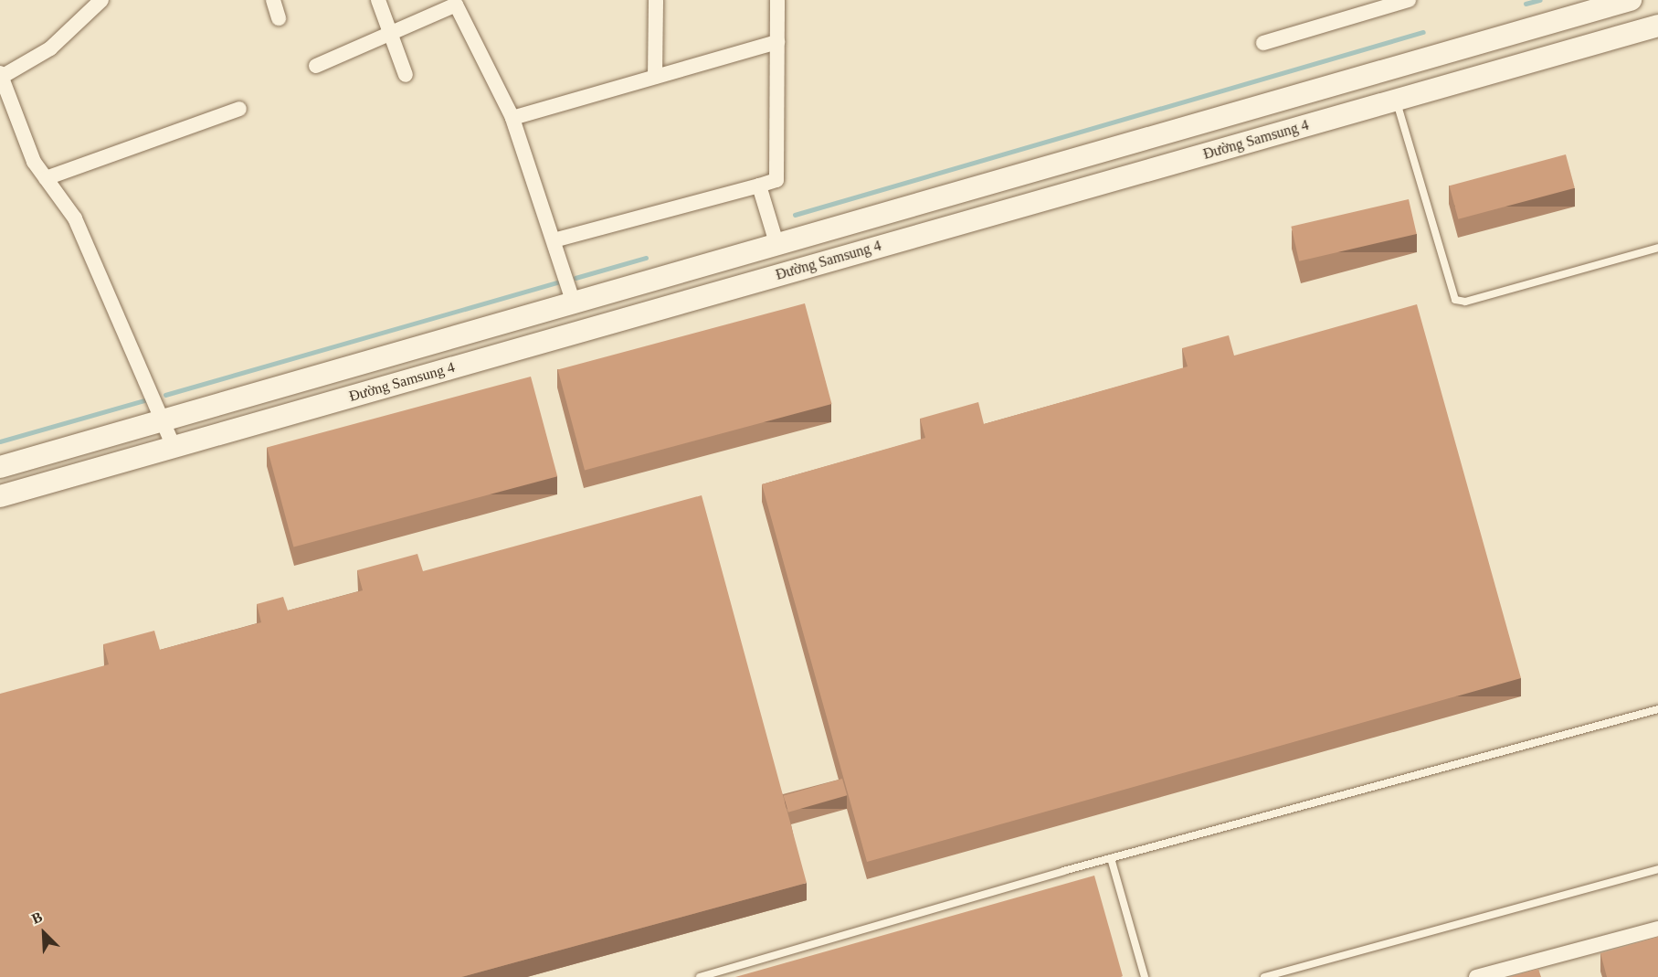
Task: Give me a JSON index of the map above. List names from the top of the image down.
{
  "streets": {
    "main road": ["Đường Samsung 4"]
  },
  "north": "top left"
}
